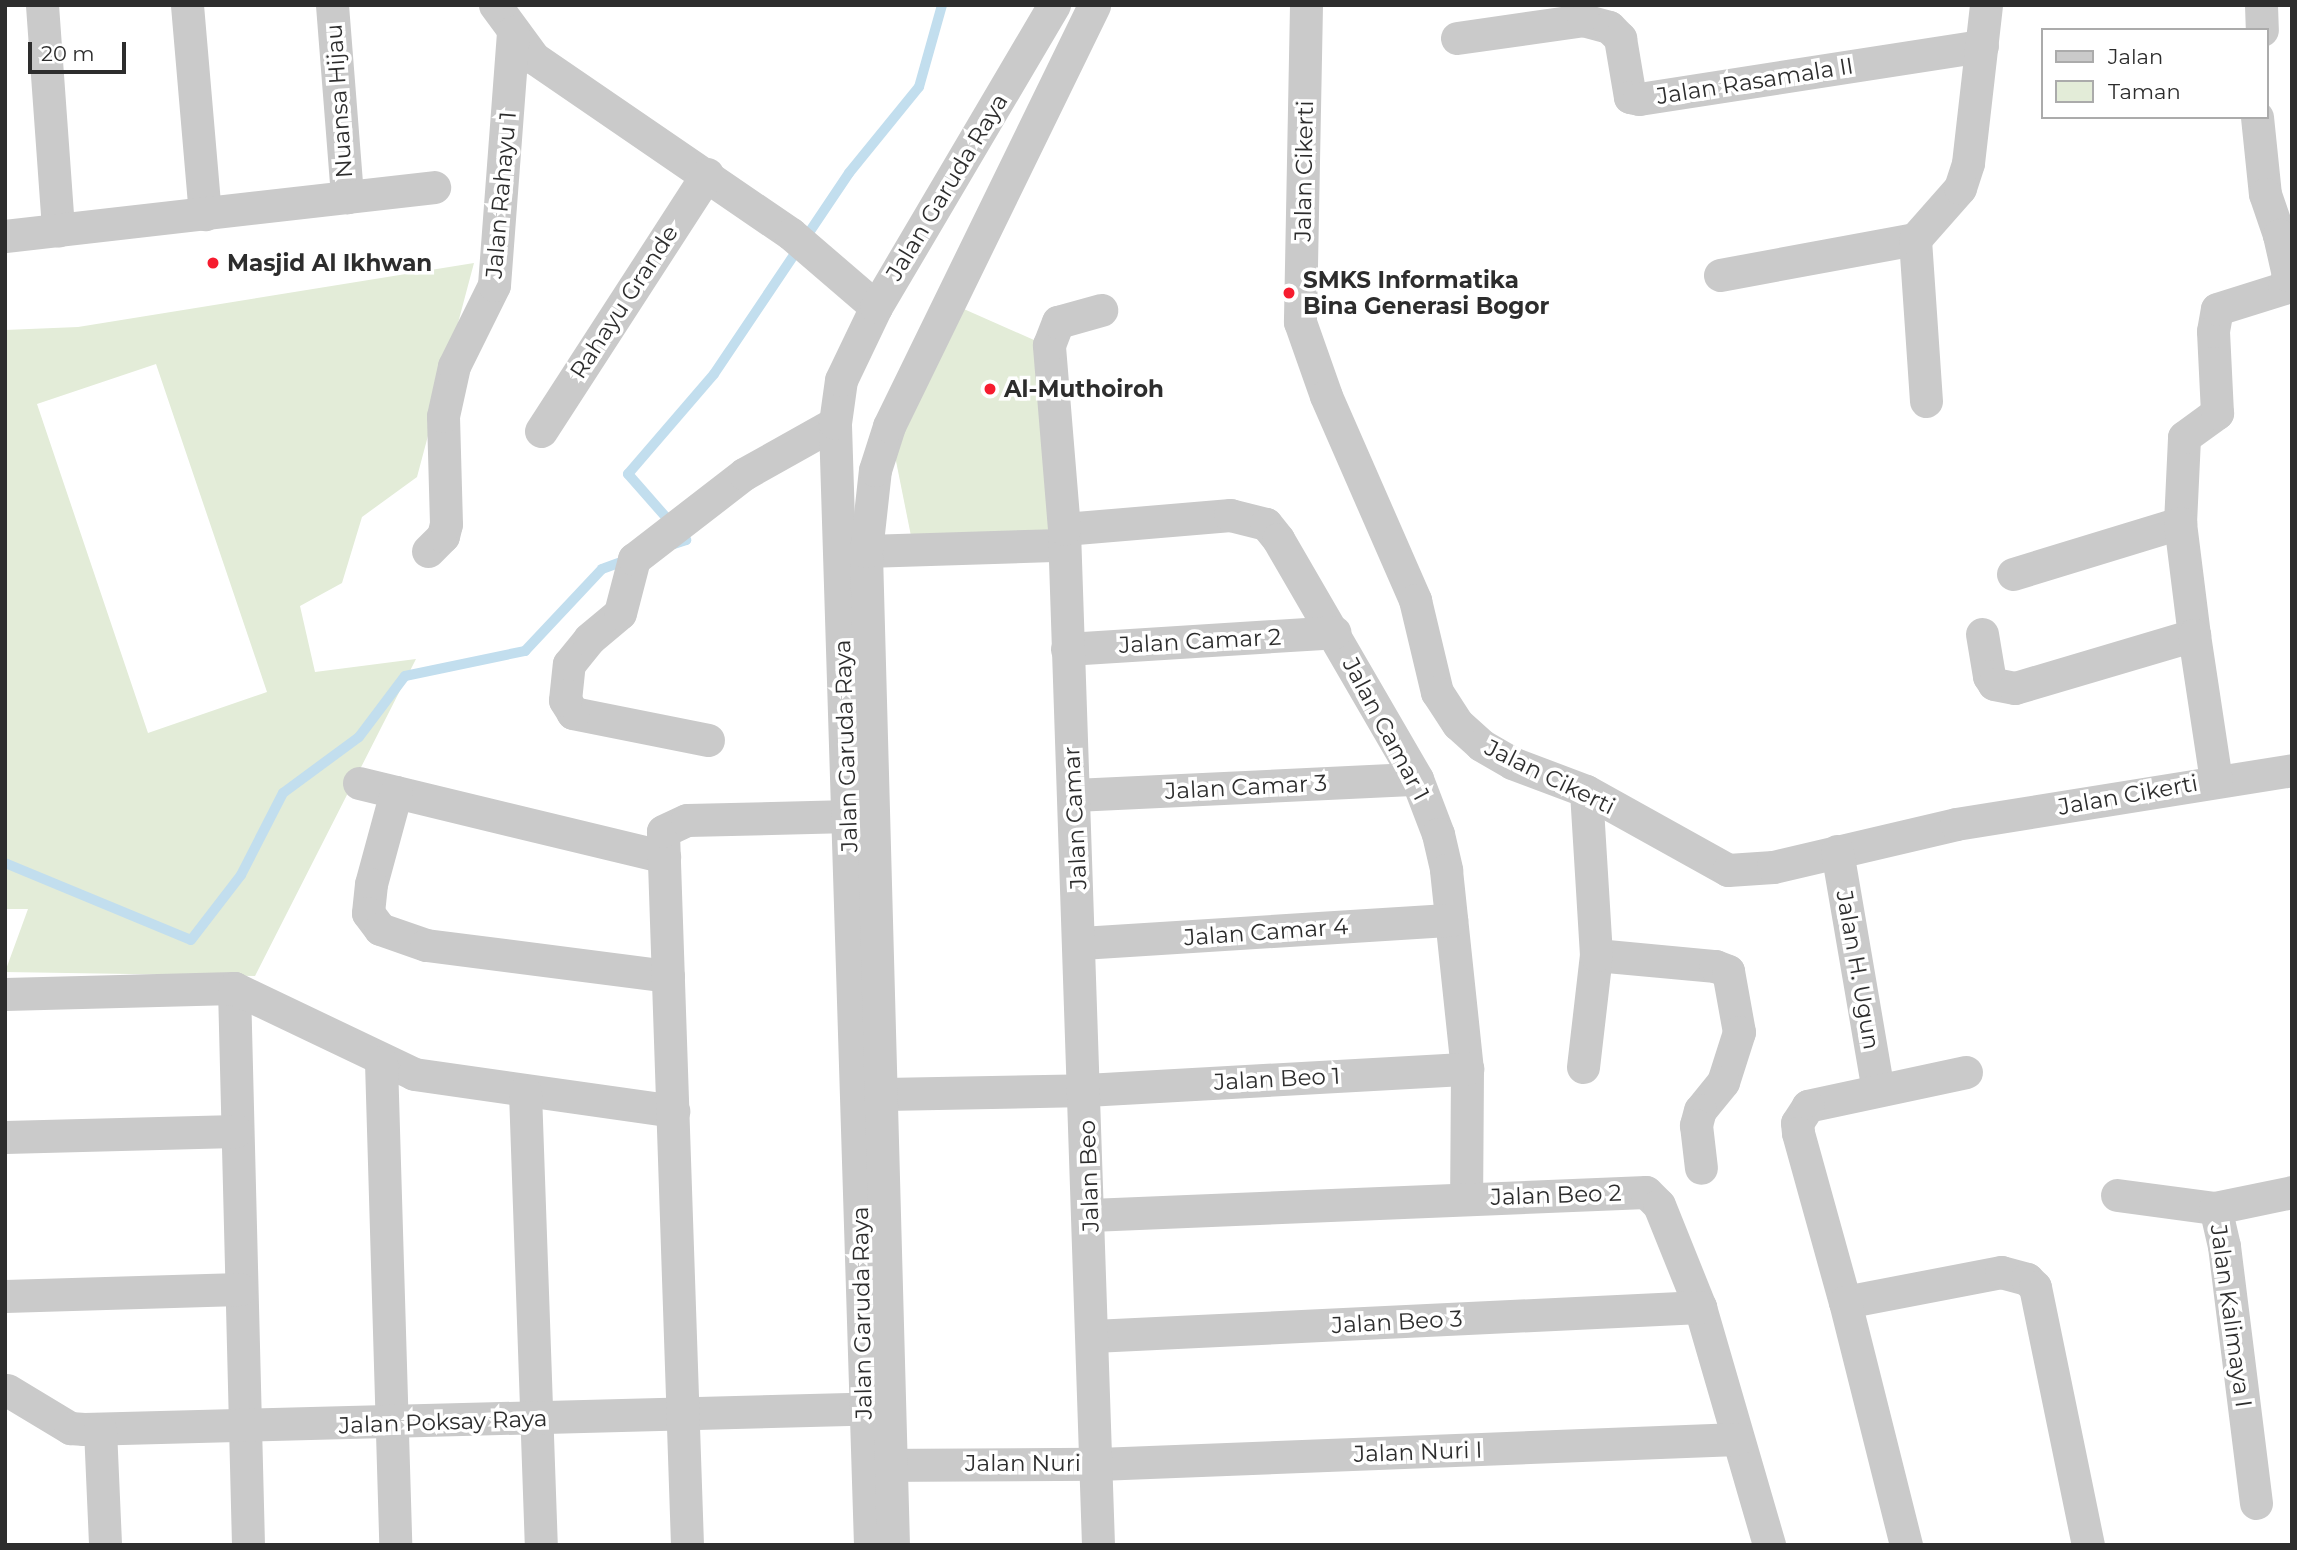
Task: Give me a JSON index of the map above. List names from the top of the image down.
{
  "streets": {
    "street": [
      "Jalan Rasamala II",
      "Nuansa Hijau",
      "Jalan Cikerti",
      "Jalan Garuda Raya",
      "Jalan Rahayu 1",
      "Rahayu Grande",
      "Jalan Camar 2",
      "Jalan Camar 1",
      "Jalan Camar 3",
      "Jalan Camar",
      "Jalan Camar 4",
      "Jalan H. Ugun",
      "Jalan Beo 1",
      "Jalan Beo",
      "Jalan Beo 2",
      "Jalan Kalimaya I",
      "Jalan Beo 3",
      "Jalan Poksay Raya",
      "Jalan Nuri I",
      "Jalan Nuri"
    ]
  },
  "crossings": [
    ["Jalan Cikerti", "Jalan H. Ugun"],
    ["Jalan Garuda Raya", "Jalan Rahayu 1"],
    ["Jalan Garuda Raya", "Jalan Beo"],
    ["Jalan Garuda Raya", "Jalan Poksay Raya"],
    ["Jalan Garuda Raya", "Jalan Nuri"],
    ["Jalan Rahayu 1", "Rahayu Grande"],
    ["Jalan Camar 2", "Jalan Camar 1"],
    ["Jalan Camar 2", "Jalan Camar"],
    ["Jalan Camar 1", "Jalan Camar 3"],
    ["Jalan Camar 1", "Jalan Camar"],
    ["Jalan Camar 1", "Jalan Camar 4"],
    ["Jalan Camar 1", "Jalan Beo 1"],
    ["Jalan Camar 1", "Jalan Beo 2"],
    ["Jalan Camar 3", "Jalan Camar"],
    ["Jalan Camar", "Jalan Camar 4"],
    ["Jalan Camar", "Jalan Beo 1"],
    ["Jalan Camar", "Jalan Beo"],
    ["Jalan Beo 1", "Jalan Beo"],
    ["Jalan Beo", "Jalan Beo 2"],
    ["Jalan Beo", "Jalan Beo 3"],
    ["Jalan Beo", "Jalan Nuri I"],
    ["Jalan Beo", "Jalan Nuri"],
    ["Jalan Beo 2", "Jalan Beo 3"],
    ["Jalan Beo 2", "Jalan Nuri I"],
    ["Jalan Nuri I", "Jalan Nuri"]
  ],
  "places": ["Masjid Al Ikhwan", "SMKS Informatika Bina Generasi Bogor", "Al-Muthoiroh"],
  "legend": ["Jalan", "Taman"],
  "scale_bar": "20 m"
}
